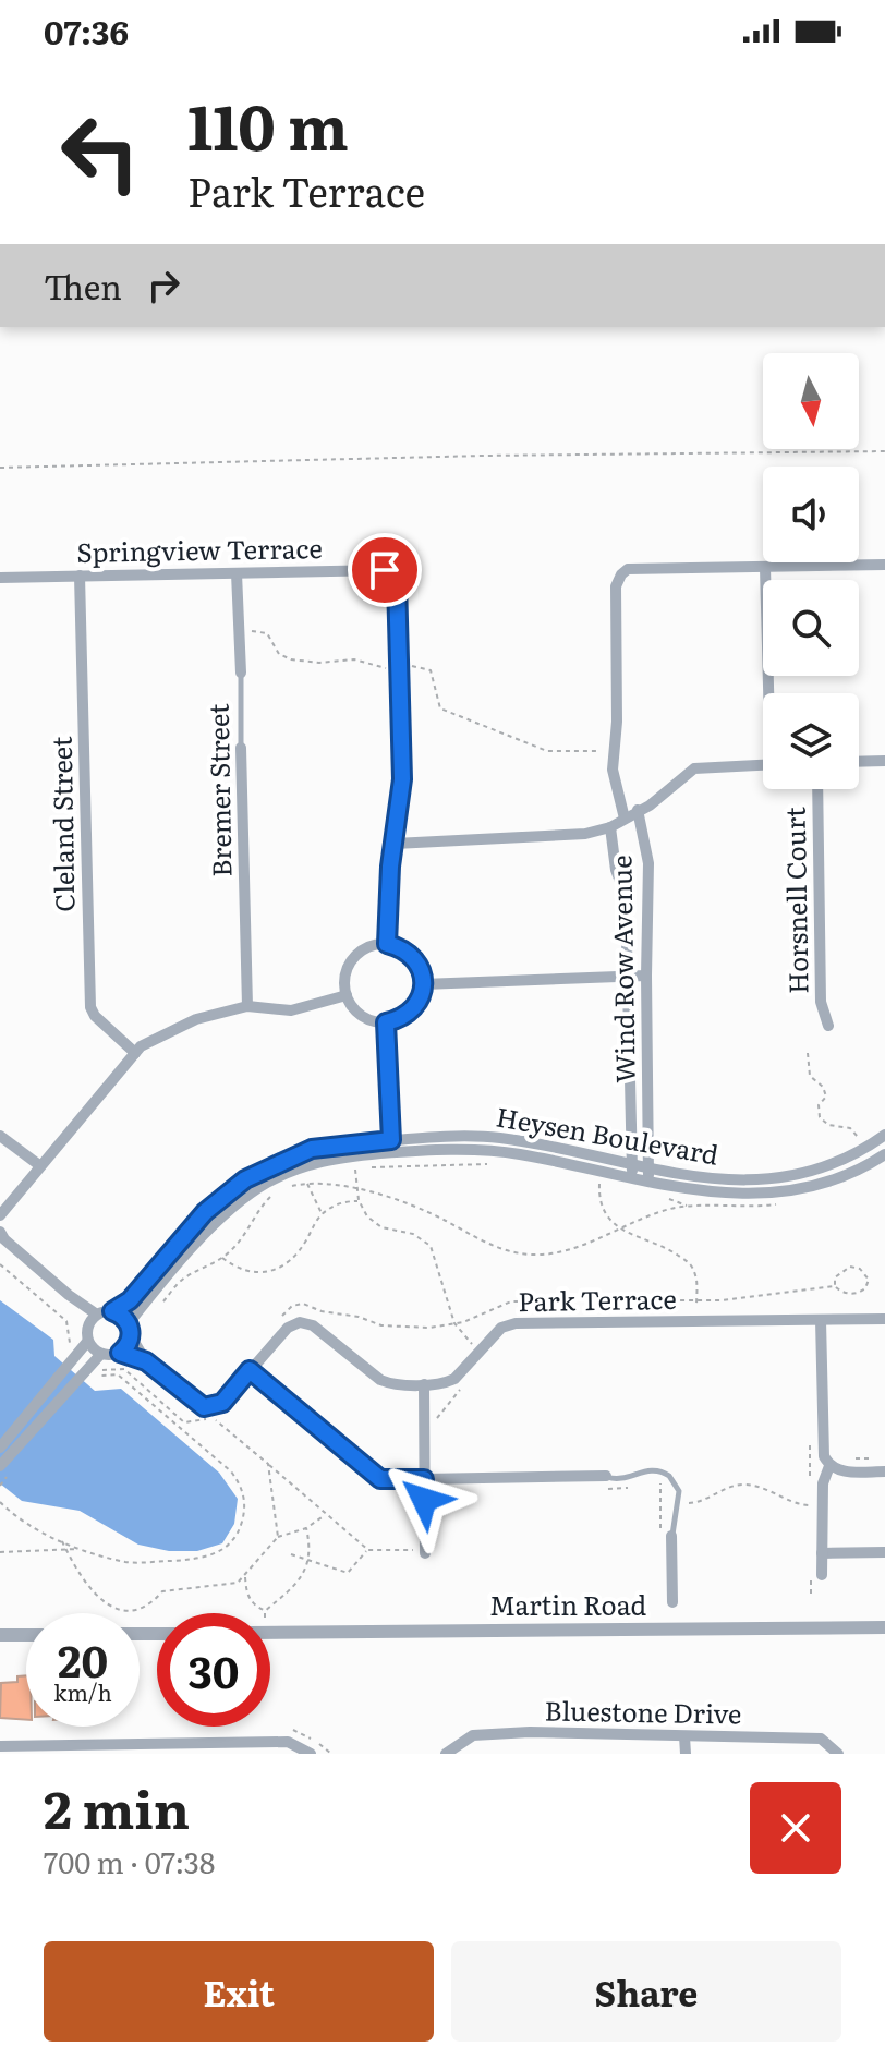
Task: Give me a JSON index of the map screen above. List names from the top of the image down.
{
  "streets": {
    "street": [
      "Springview Terrace",
      "Bremer Street",
      "Cleland Street",
      "Horsnell Court",
      "Wind Row Avenue",
      "Heysen Boulevard",
      "Park Terrace",
      "Martin Road",
      "Bluestone Drive"
    ]
  },
  "crossings": [
    ["Springview Terrace", "Bremer Street"],
    ["Springview Terrace", "Cleland Street"],
    ["Wind Row Avenue", "Heysen Boulevard"]
  ],
  "north": "bottom",
  "page": {
    "status": "07:36",
    "turn": ["110 m", "Park Terrace"],
    "then": "Then",
    "speed": "20 km/h",
    "limit": "30",
    "heading": ["2 min", "700 m · 07:38"],
    "buttons": ["Exit", "Share"]
  }
}
